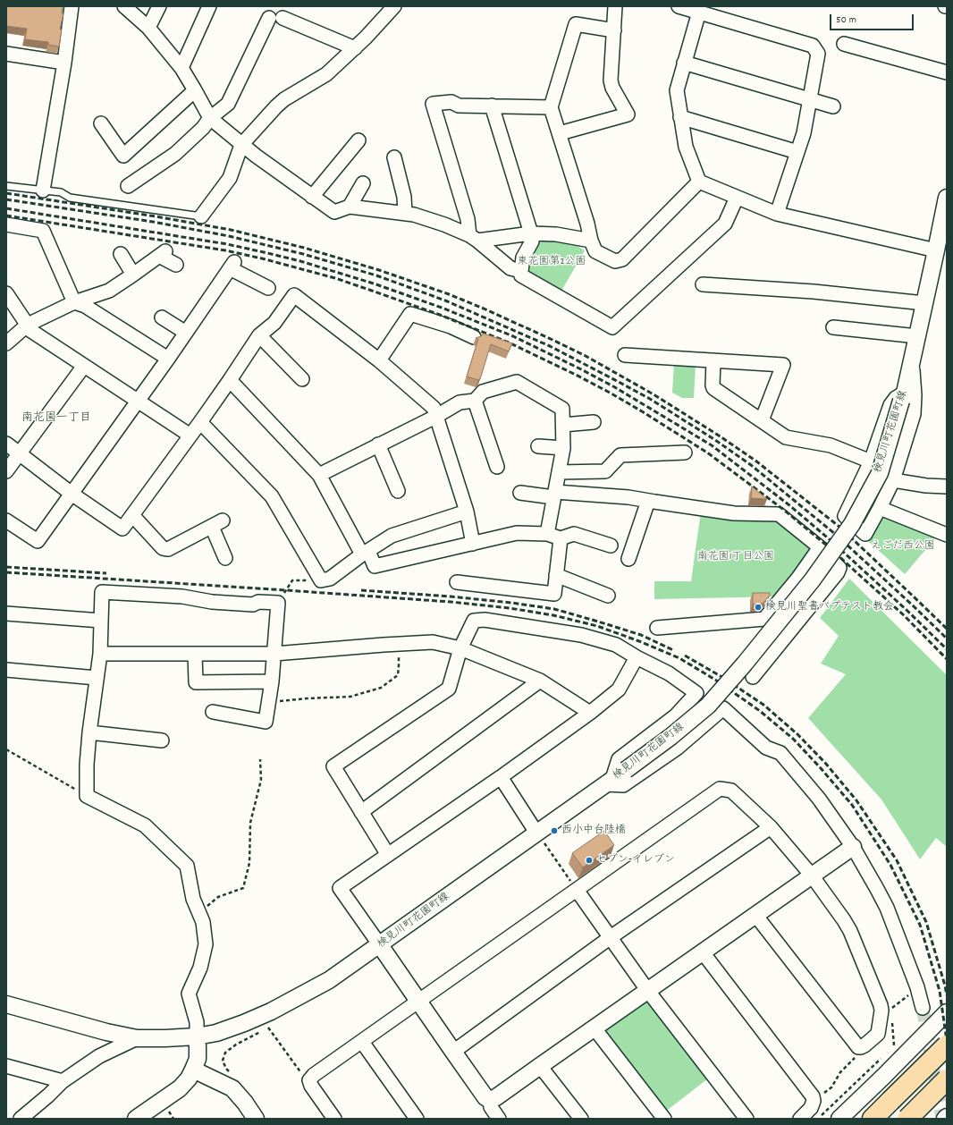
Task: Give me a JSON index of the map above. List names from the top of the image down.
{
  "streets": {
    "street": ["検見川町花園町線"]
  },
  "districts": ["南花園一丁目"],
  "parks": ["東花園第2公園", "えごだ西公園", "南花園1丁目公園"],
  "places": ["検見川聖書バプテスト教会", "西小中台陸橋", "セブン-イレブン"],
  "scale_bar": "50 m"
}
